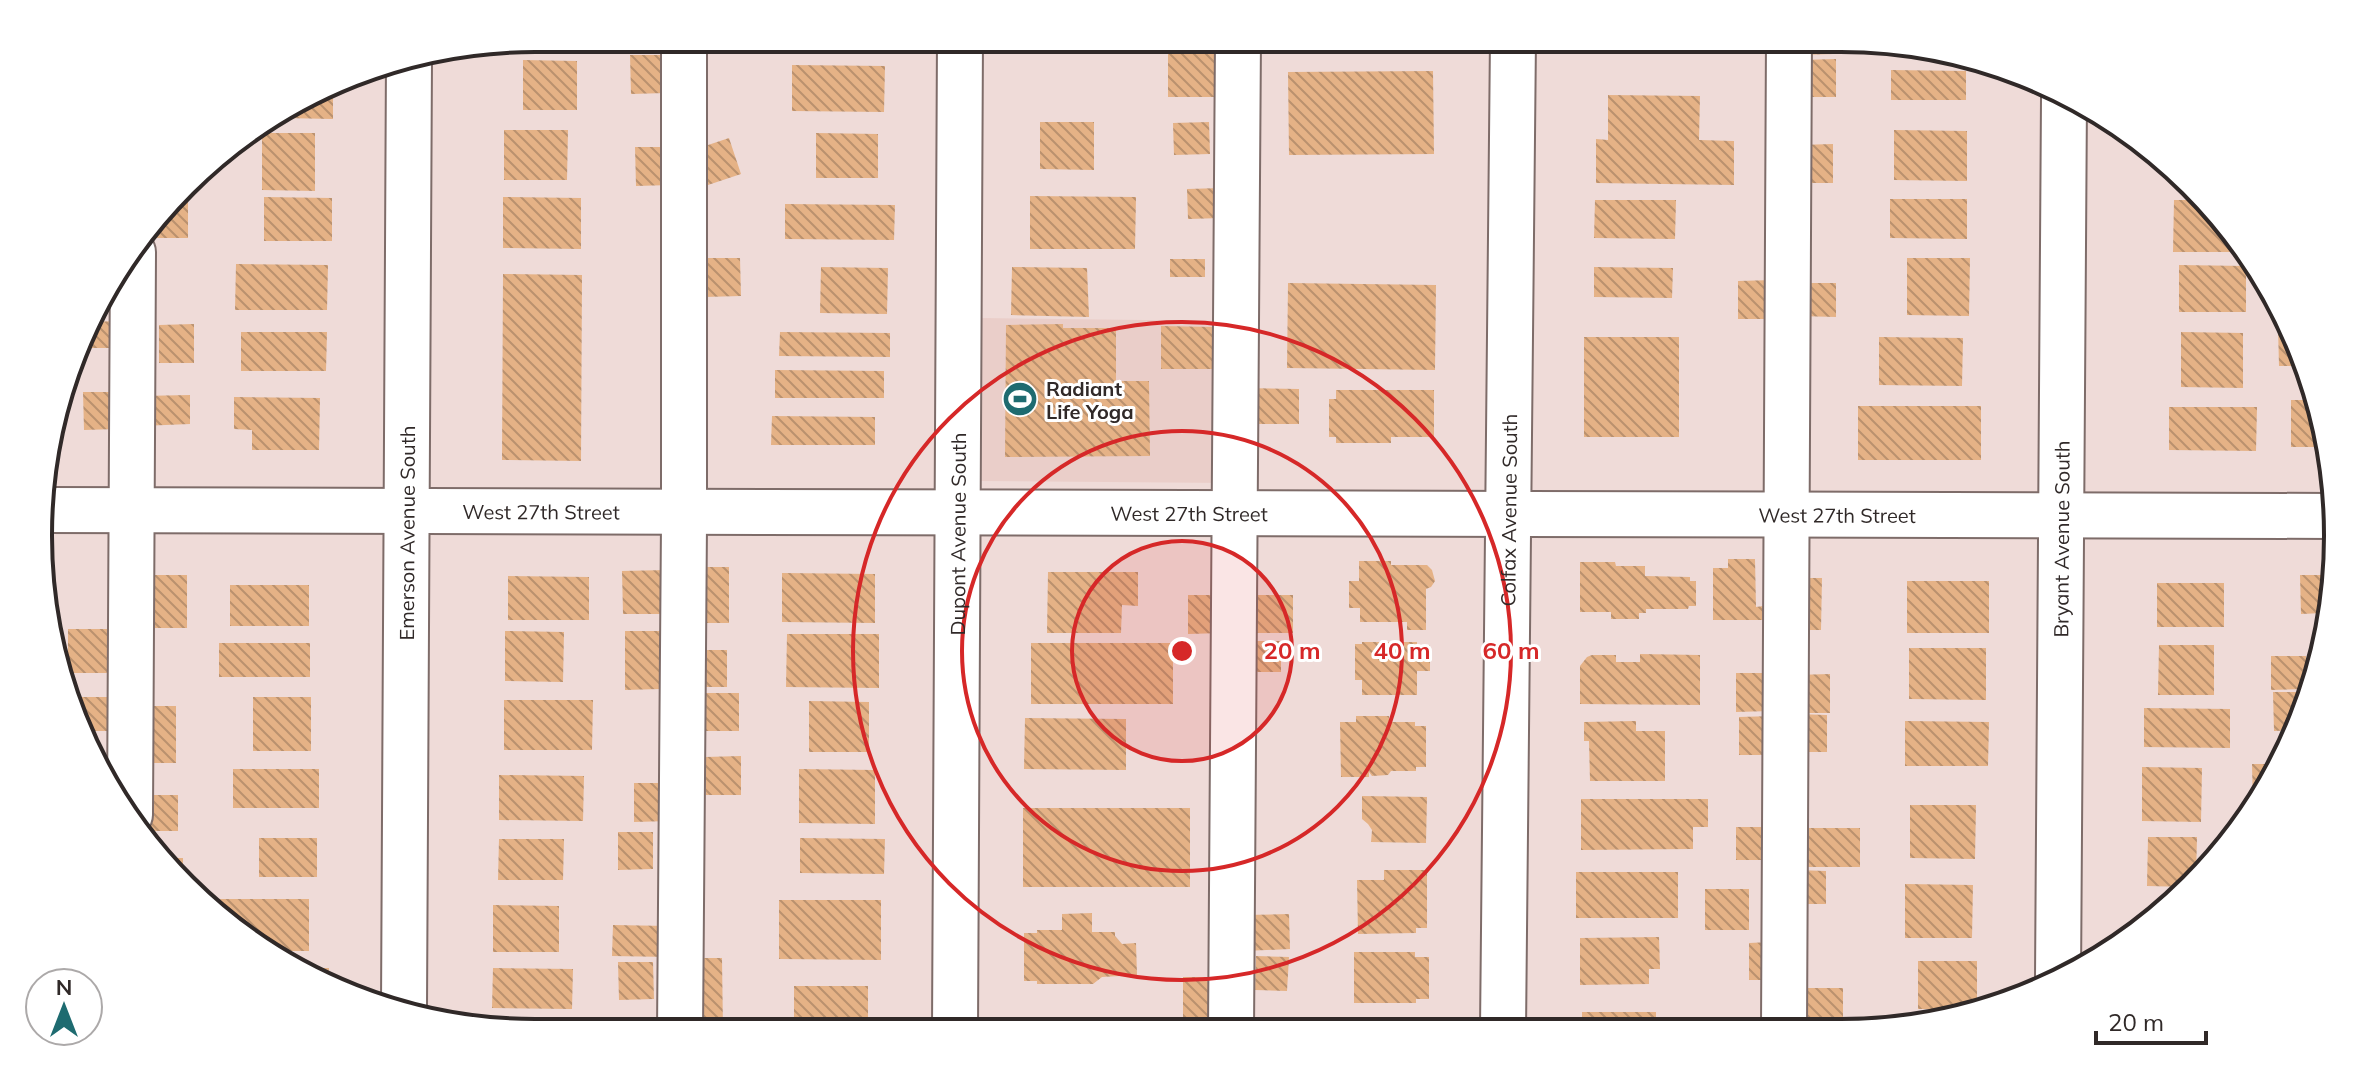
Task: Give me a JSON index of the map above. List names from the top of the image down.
{
  "streets": {
    "street": [
      "Colfax Avenue South",
      "West 27th Street",
      "Emerson Avenue South",
      "Dupont Avenue South",
      "Bryant Avenue South"
    ]
  },
  "crossings": [
    ["Colfax Avenue South", "West 27th Street"],
    ["West 27th Street", "Emerson Avenue South"],
    ["West 27th Street", "Dupont Avenue South"],
    ["West 27th Street", "Bryant Avenue South"]
  ],
  "places": {
    "sports": ["Radiant Life Yoga"]
  },
  "scale_bar": "20 m",
  "north": "top",
  "rings": ["20 m", "40 m", "60 m"]
}
